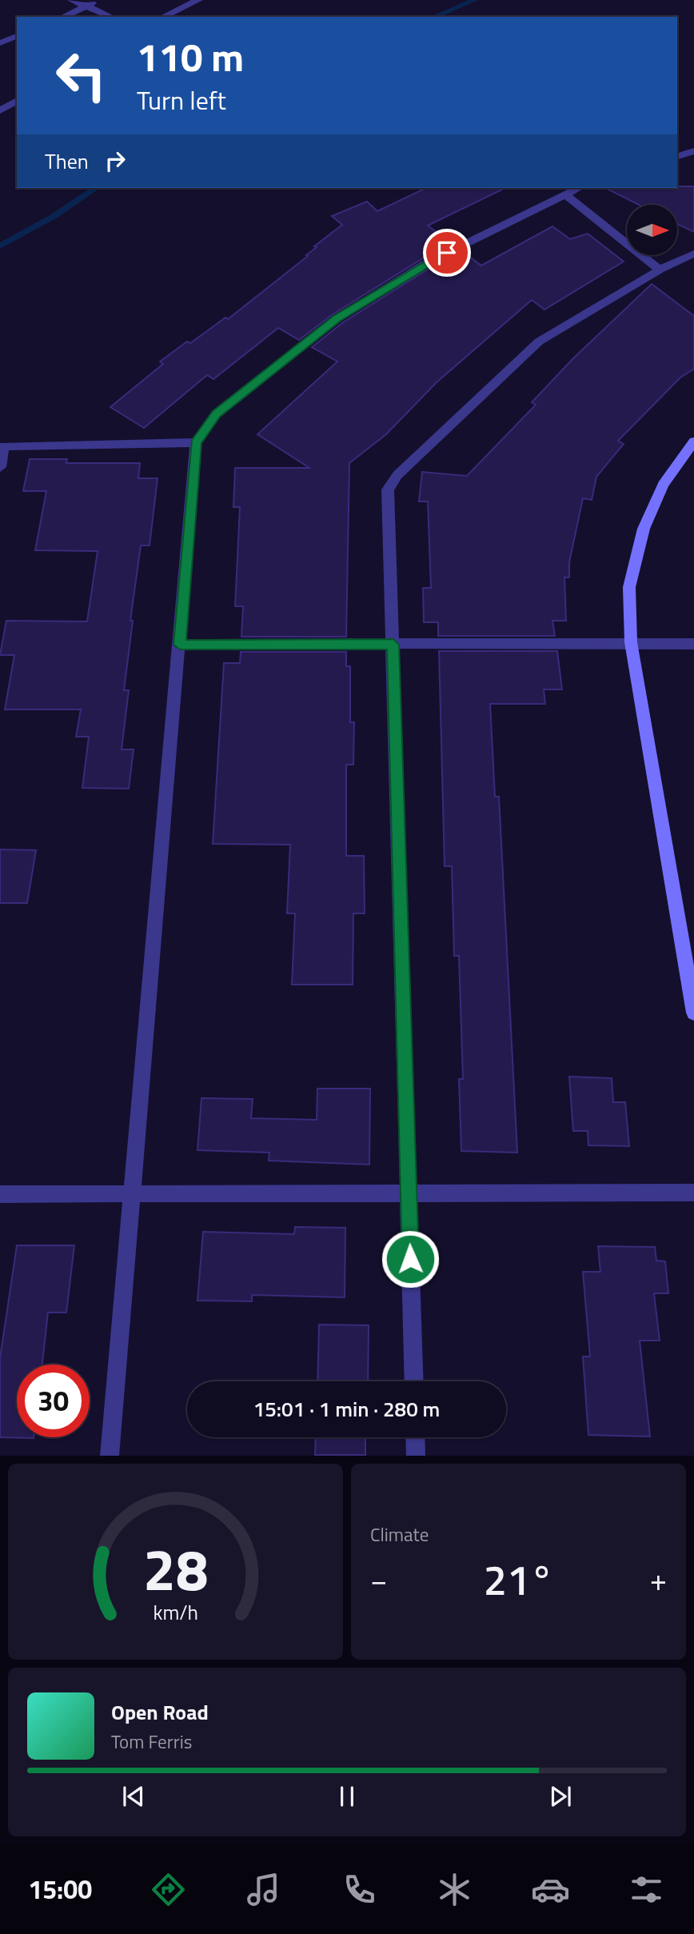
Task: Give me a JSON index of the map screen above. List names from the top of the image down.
{
  "north": "right",
  "page": {
    "turn": ["110 m", "Turn left"],
    "then": "Then",
    "limit": "30",
    "trip": "15:01 · 1 min · 280 m",
    "tile": "Climate",
    "heat": ["−", "21°", "+"],
    "song": ["Open Road", "Tom Ferris"],
    "tabs": "15:00",
    "gauge": ["28", "km/h"]
  }
}
